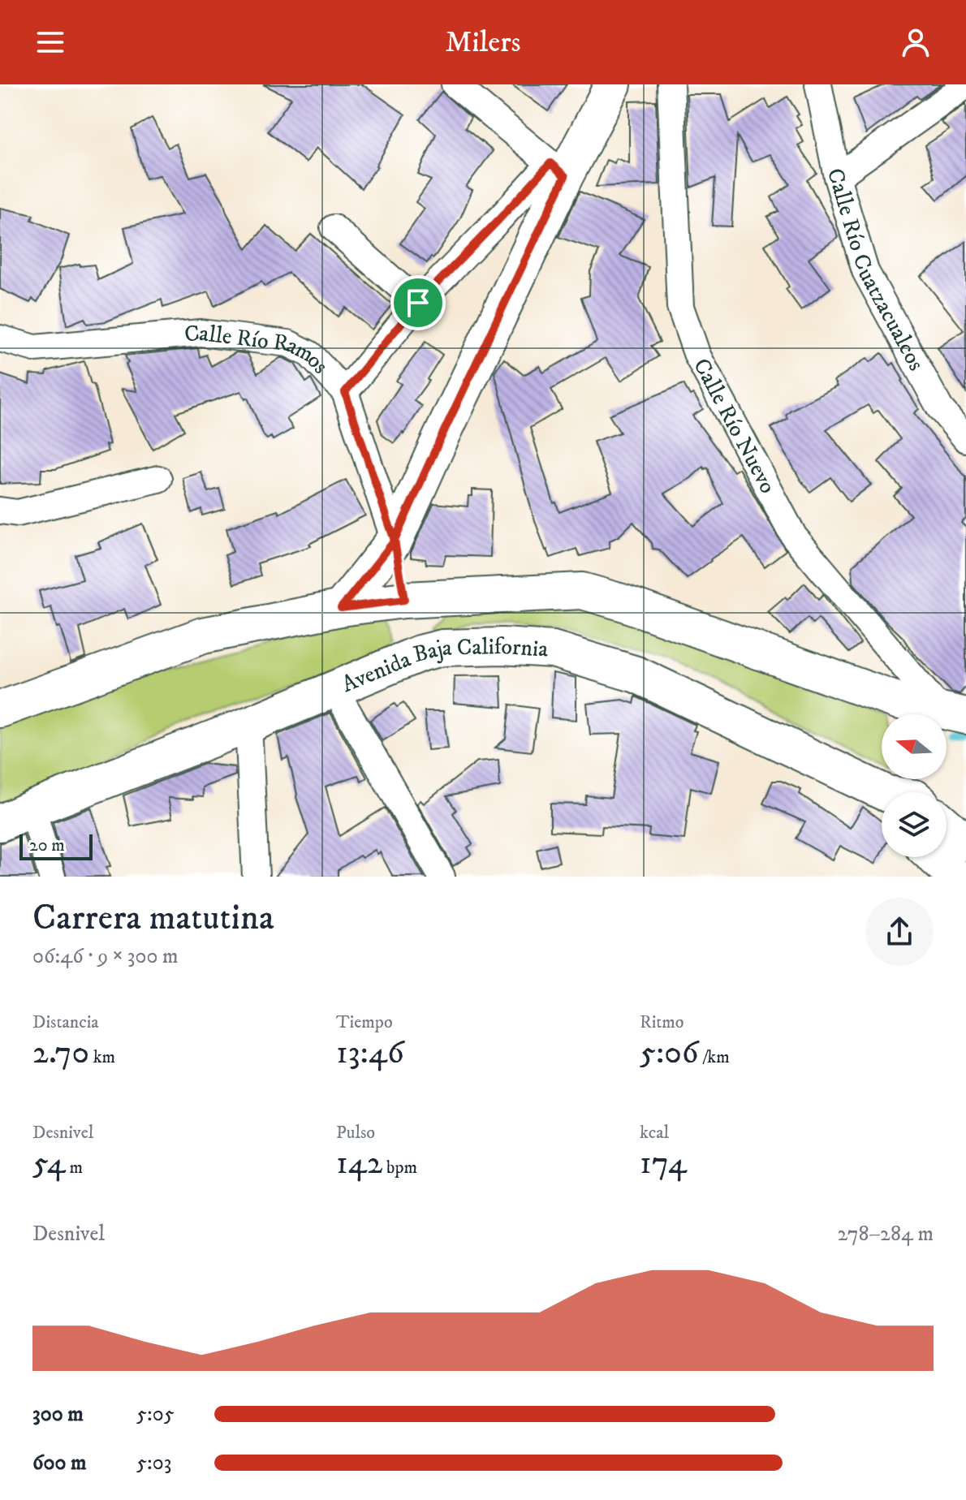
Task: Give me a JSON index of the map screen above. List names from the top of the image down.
{
  "streets": {
    "street": [
      "Calle Río Cuatzacualcos",
      "Calle Río Ramos",
      "Calle Río Nuevo",
      "Avenida Baja California"
    ]
  },
  "crossings": [
    ["Calle Río Ramos", "Avenida Baja California"]
  ],
  "scale_bar": "20 m",
  "north": "left",
  "page": {
    "header": "Milers",
    "scale": "20 m",
    "heading": ["Carrera matutina", "06:46 · 9 × 300 m"],
    "stats": [
      ["Distancia", "2.70 km"],
      ["Tiempo", "13:46"],
      ["Ritmo", "5:06 /km"],
      ["Desnivel", "54 m"],
      ["Pulso", "142 bpm"],
      ["kcal", "174"]
    ],
    "chart": ["Desnivel", "278–284 m"],
    "list": [
      {
        "name": "300 m",
        "note": "5:05"
      },
      {
        "name": "600 m",
        "note": "5:03"
      }
    ]
  }
}
